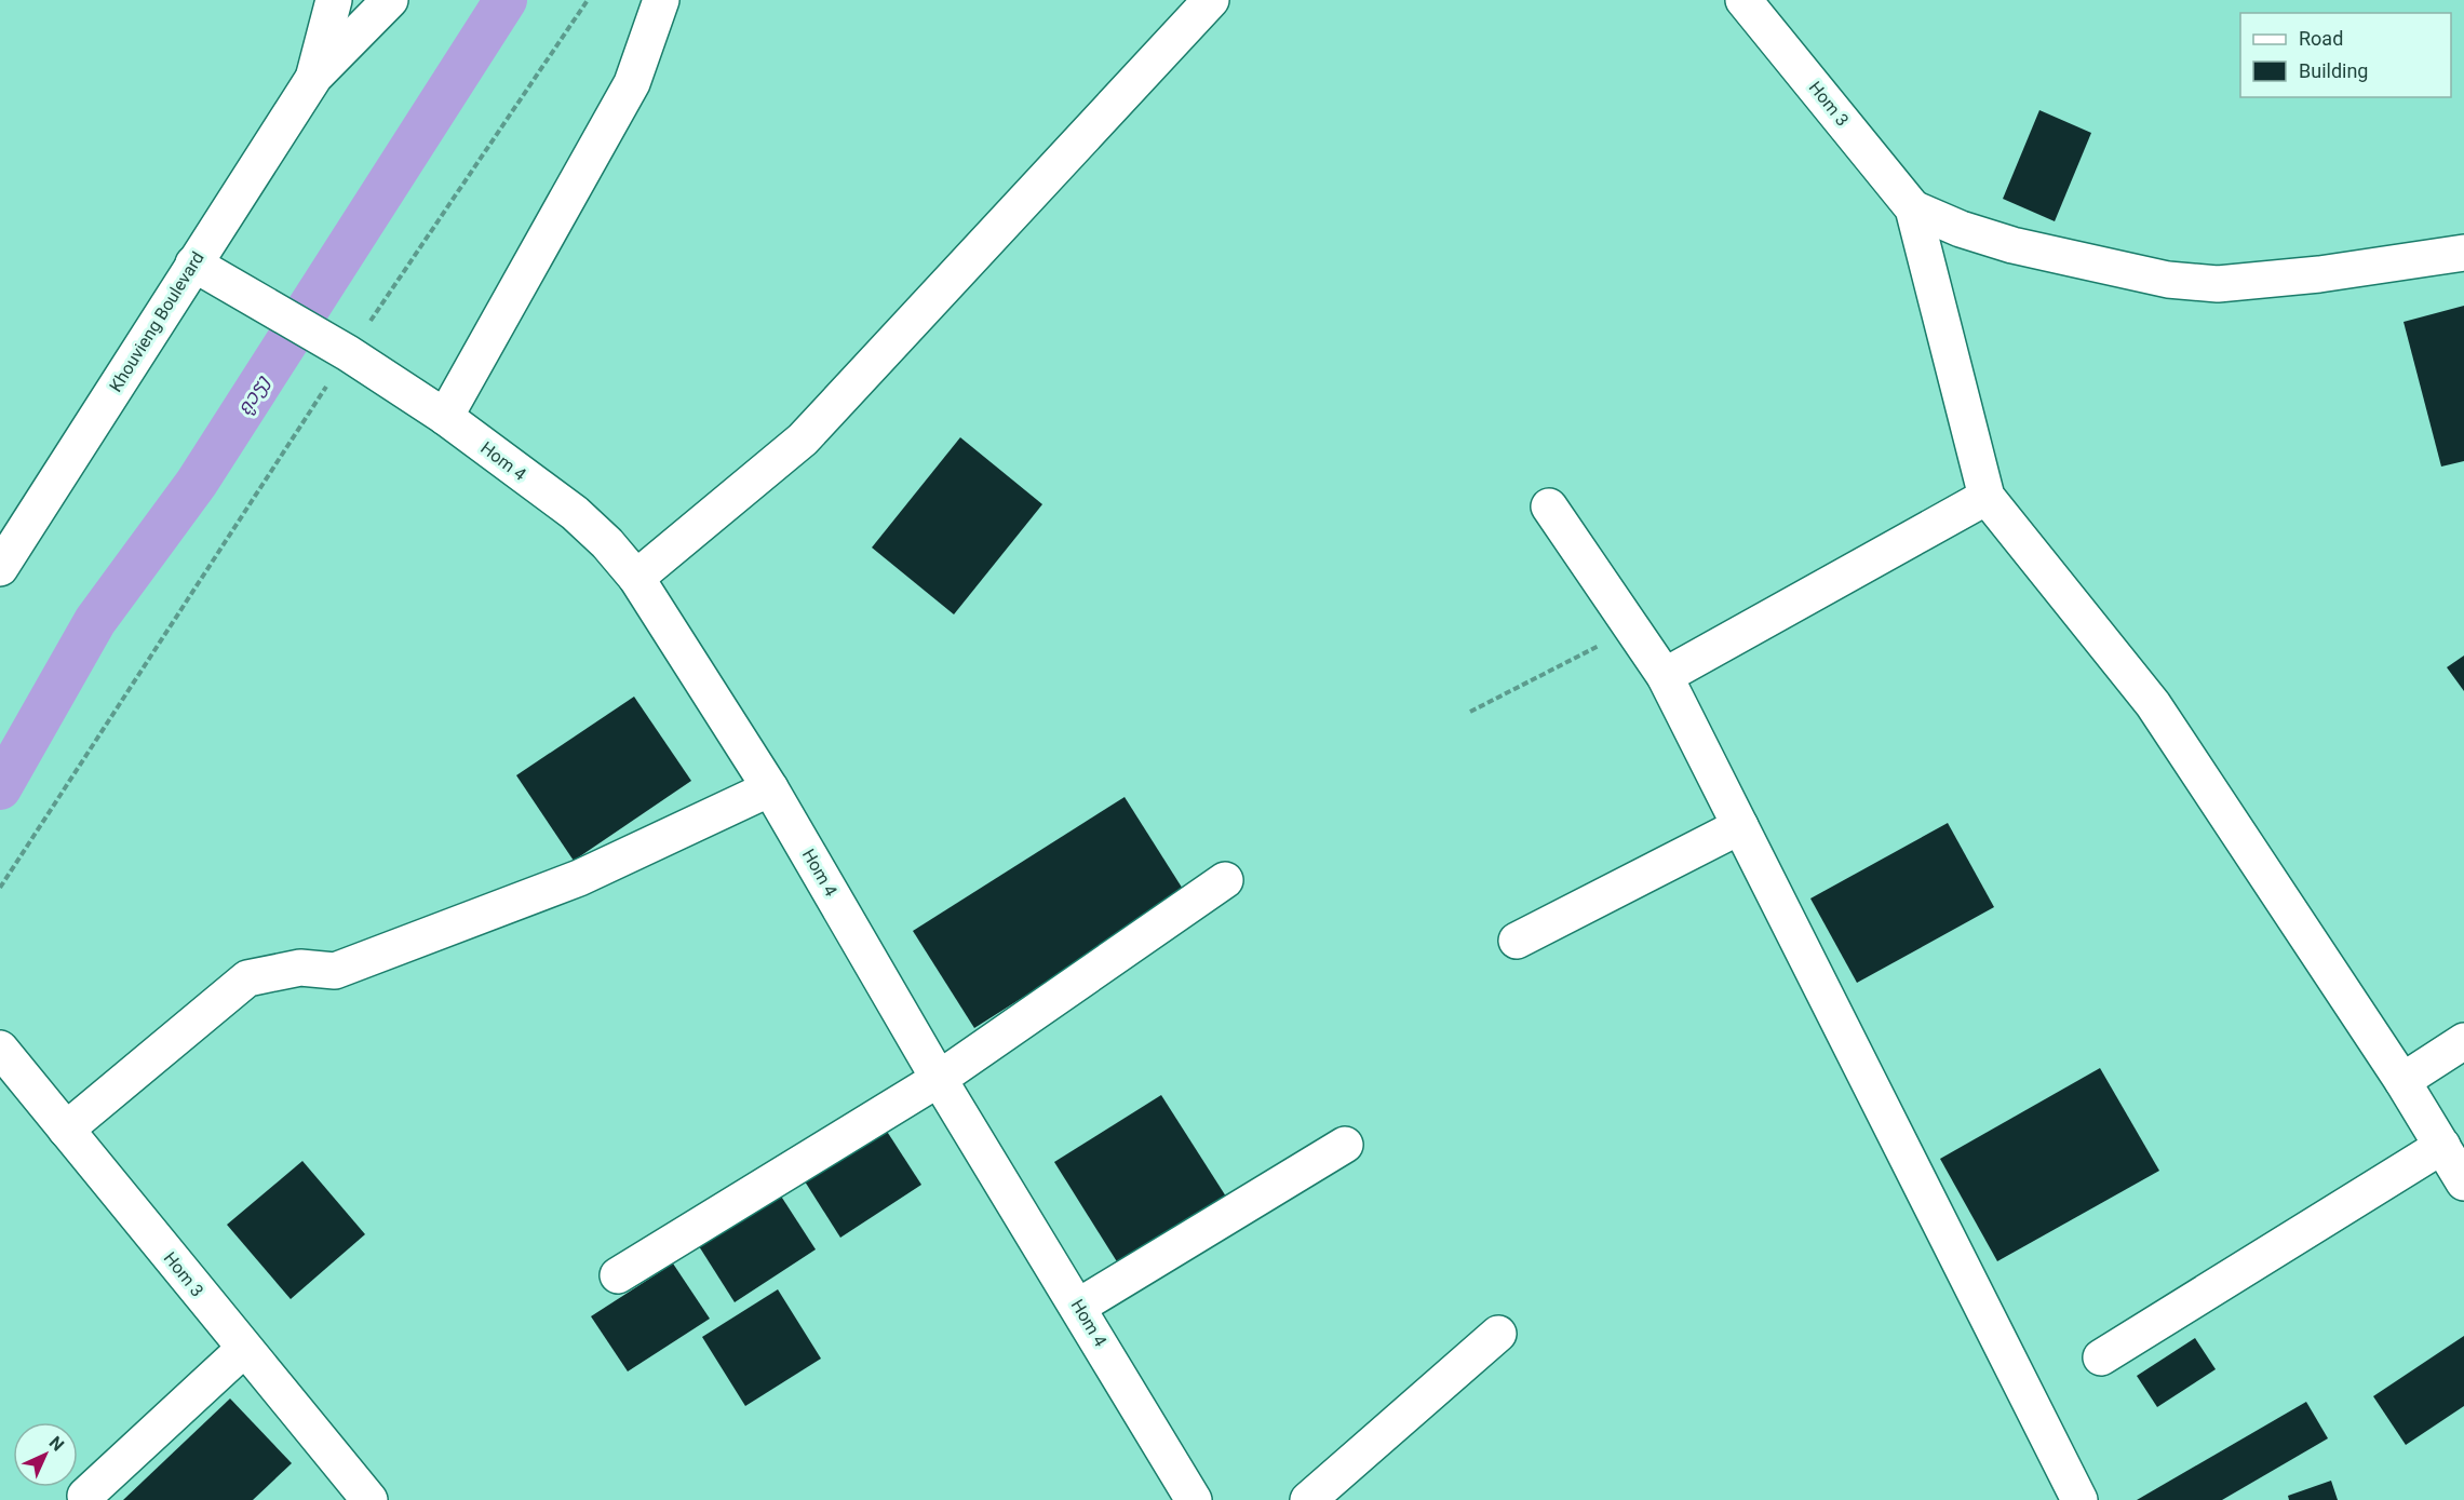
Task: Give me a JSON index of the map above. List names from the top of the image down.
{
  "streets": {
    "street": ["Hom 3", "Khouvieng Boulevard", "Hom 4"]
  },
  "crossings": [
    ["Khouvieng Boulevard", "Hom 4"]
  ],
  "water": ["ຄູວຽງ"],
  "legend": ["Road", "Building"],
  "north": "top right"
}
